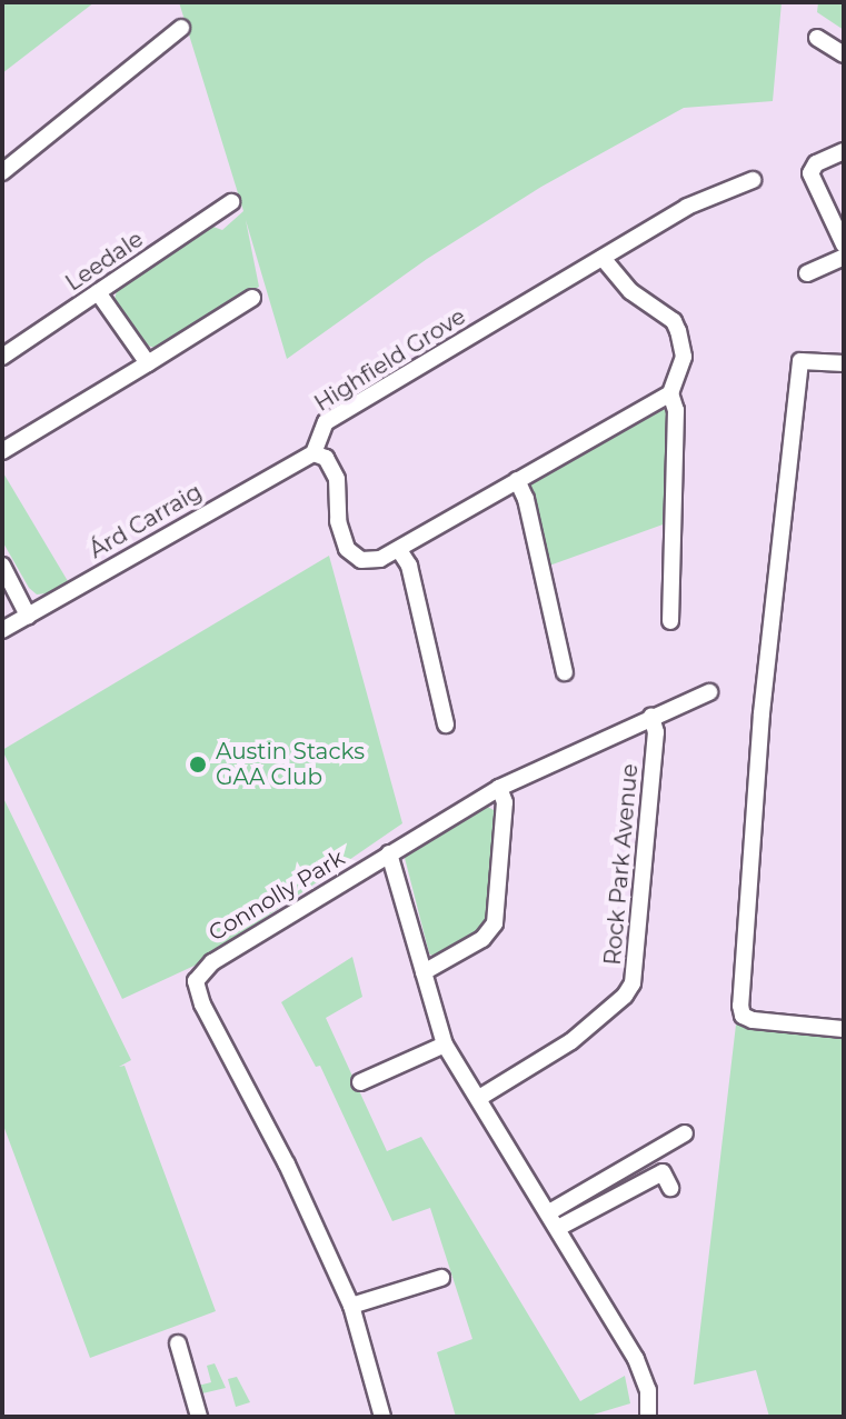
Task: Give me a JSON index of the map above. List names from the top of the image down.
{
  "streets": {
    "street": [
      "Leedale",
      "Highfield Grove",
      "Árd Carraig",
      "Rock Park Avenue",
      "Connolly Park"
    ]
  },
  "crossings": [
    ["Highfield Grove", "Árd Carraig"],
    ["Rock Park Avenue", "Connolly Park"]
  ],
  "places": ["Austin Stacks GAA Club"]
}
